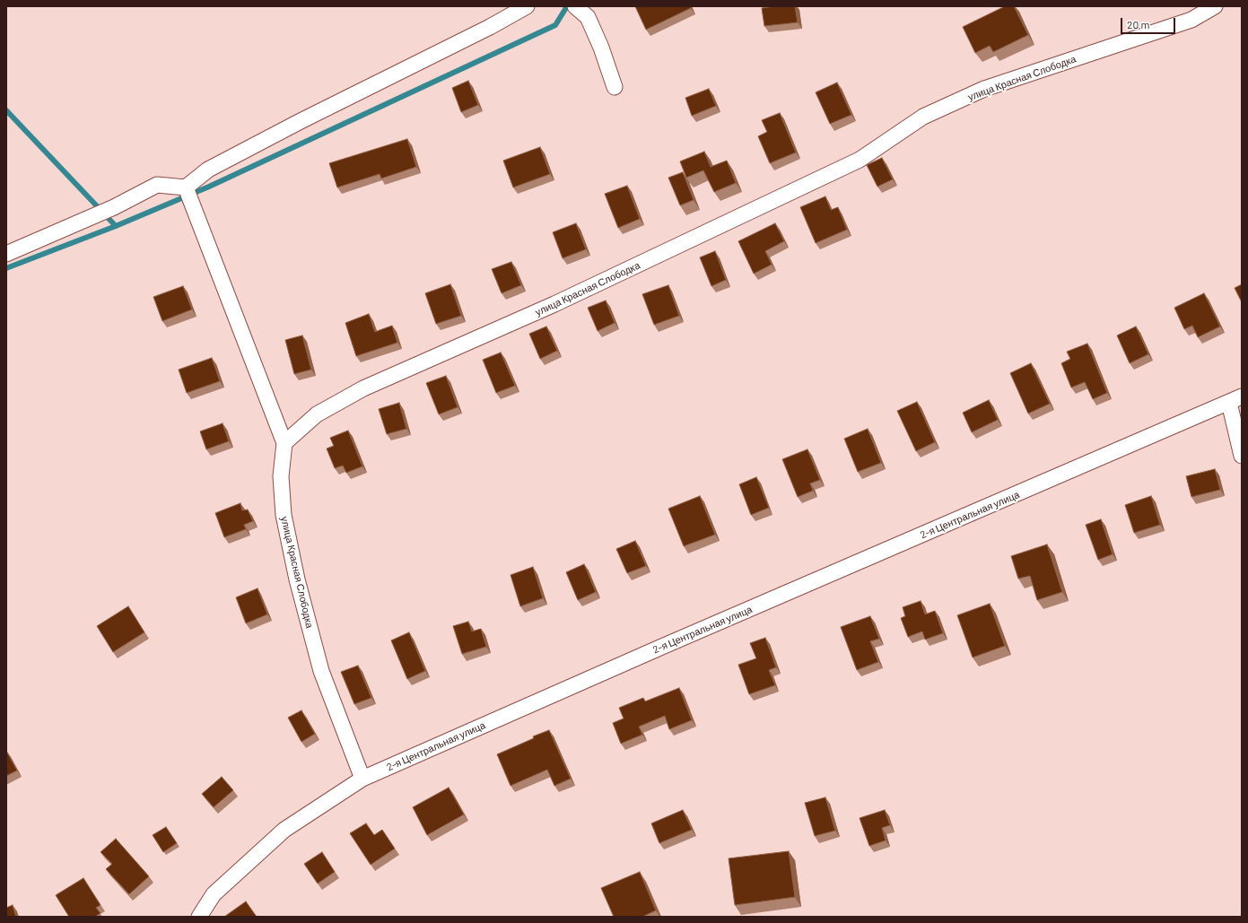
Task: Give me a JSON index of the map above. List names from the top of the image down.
{
  "streets": {
    "street": ["улица Красная Слободка", "2-я Центральная улица"]
  },
  "crossings": [
    ["улица Красная Слободка", "2-я Центральная улица"]
  ],
  "scale_bar": "20 m"
}
